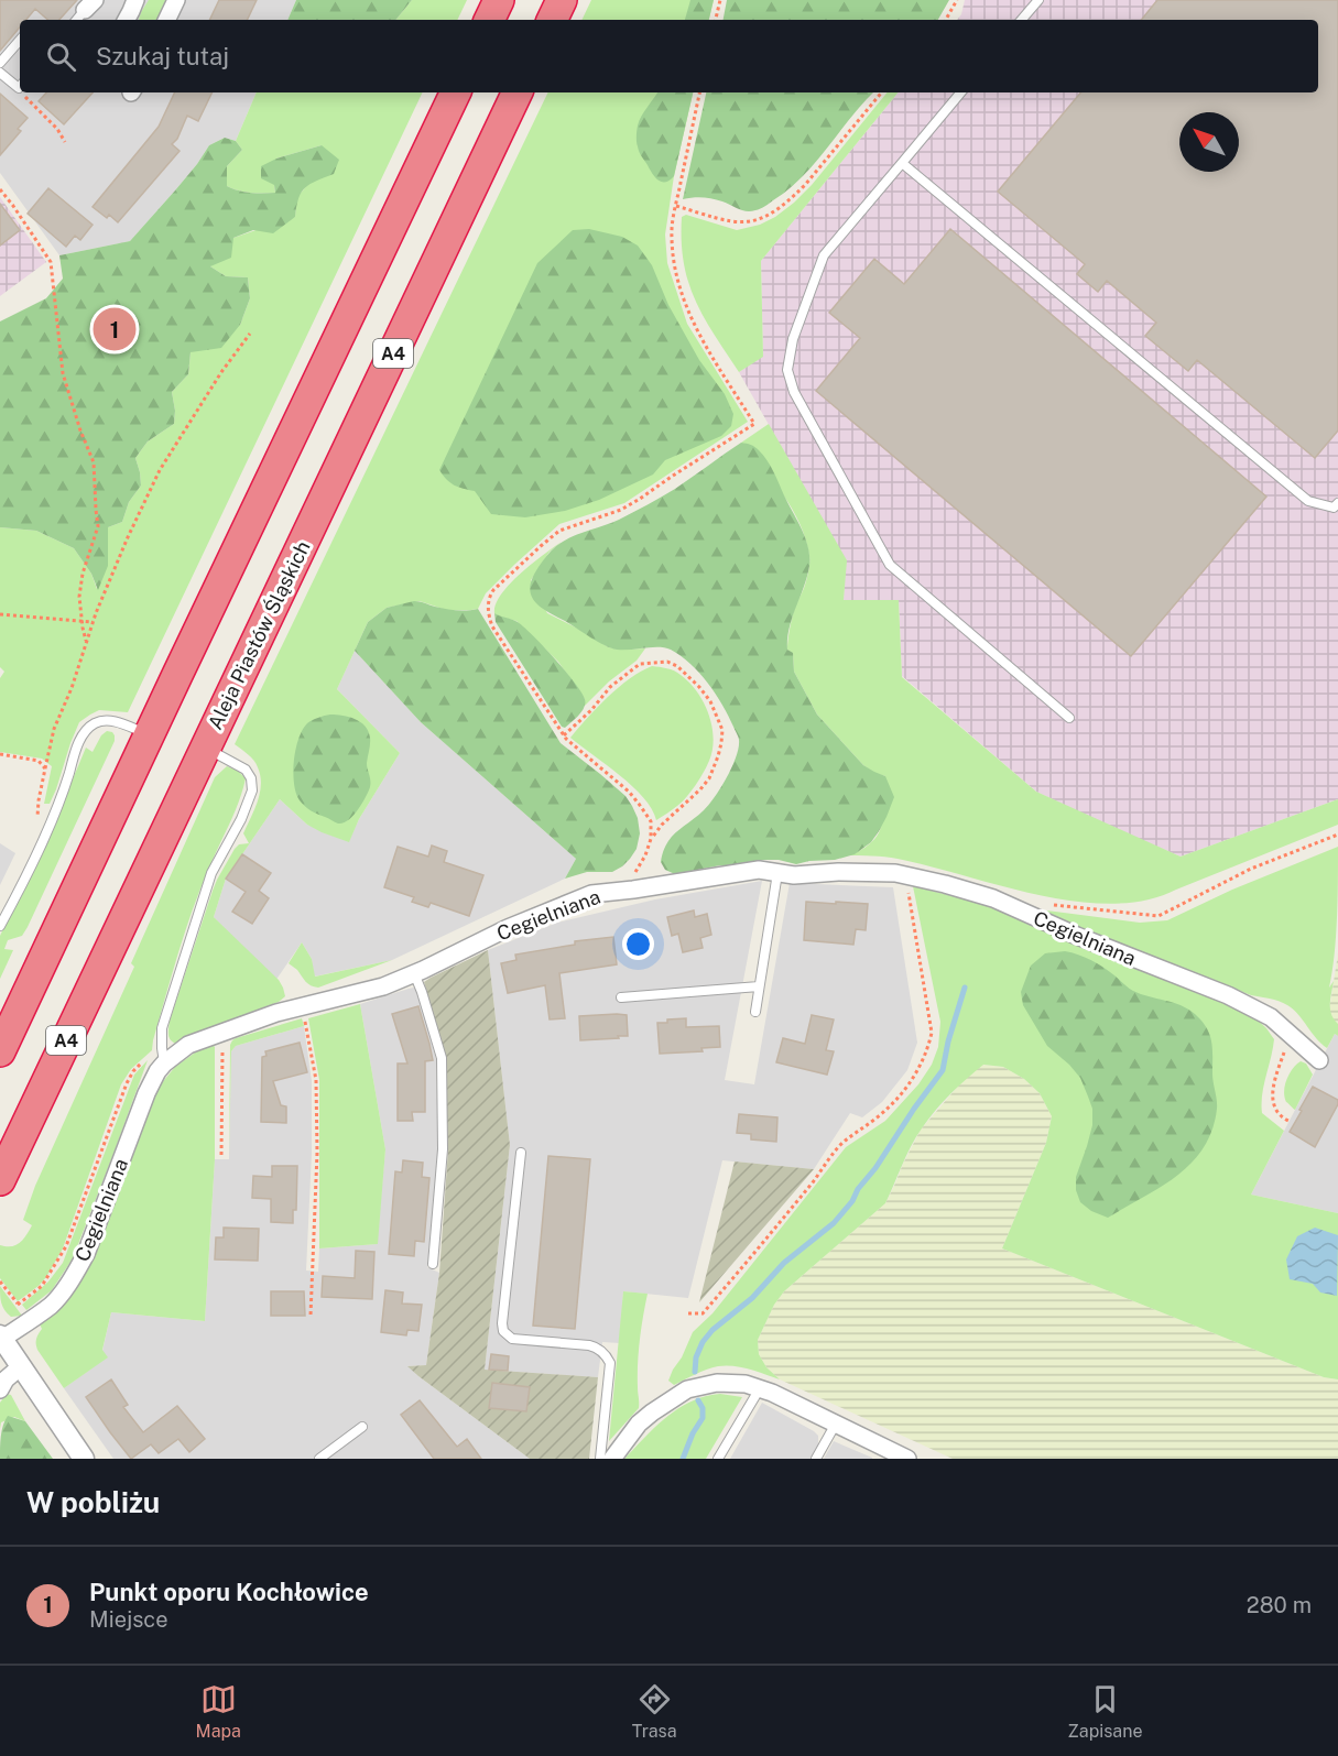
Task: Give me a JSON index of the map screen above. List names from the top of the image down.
{
  "streets": {
    "highway": ["A4", "Aleja Piastów Śląskich"],
    "street": ["Cegielniana"]
  },
  "north": "top left",
  "page": {
    "search": "Szukaj tutaj",
    "pins": "1",
    "heading": "W pobliżu",
    "list": [
      {
        "mark": "1",
        "name": "Punkt oporu Kochłowice",
        "note": "Miejsce",
        "value": "280 m"
      }
    ],
    "nav": ["Mapa", "Trasa", "Zapisane"]
  }
}
